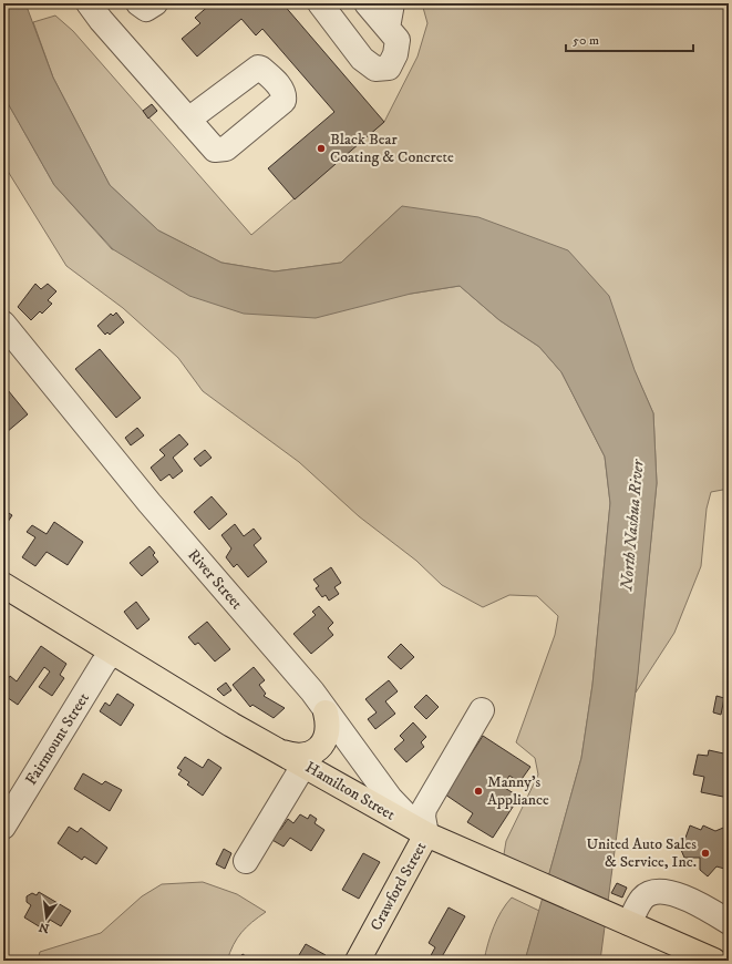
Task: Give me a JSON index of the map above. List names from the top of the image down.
{
  "streets": {
    "main road": ["Hamilton Street", "Crawford Street"],
    "street": ["River Street", "Fairmount Street"]
  },
  "crossings": [
    ["River Street", "Hamilton Street"],
    ["River Street", "Crawford Street"],
    ["Fairmount Street", "Hamilton Street"],
    ["Hamilton Street", "Crawford Street"]
  ],
  "water": ["North Nashua River"],
  "places": ["Black Bear Coating & Concrete", "Manny's Appliance", "United Auto Sales & Service, Inc."],
  "scale_bar": "50 m",
  "north": "bottom"
}
